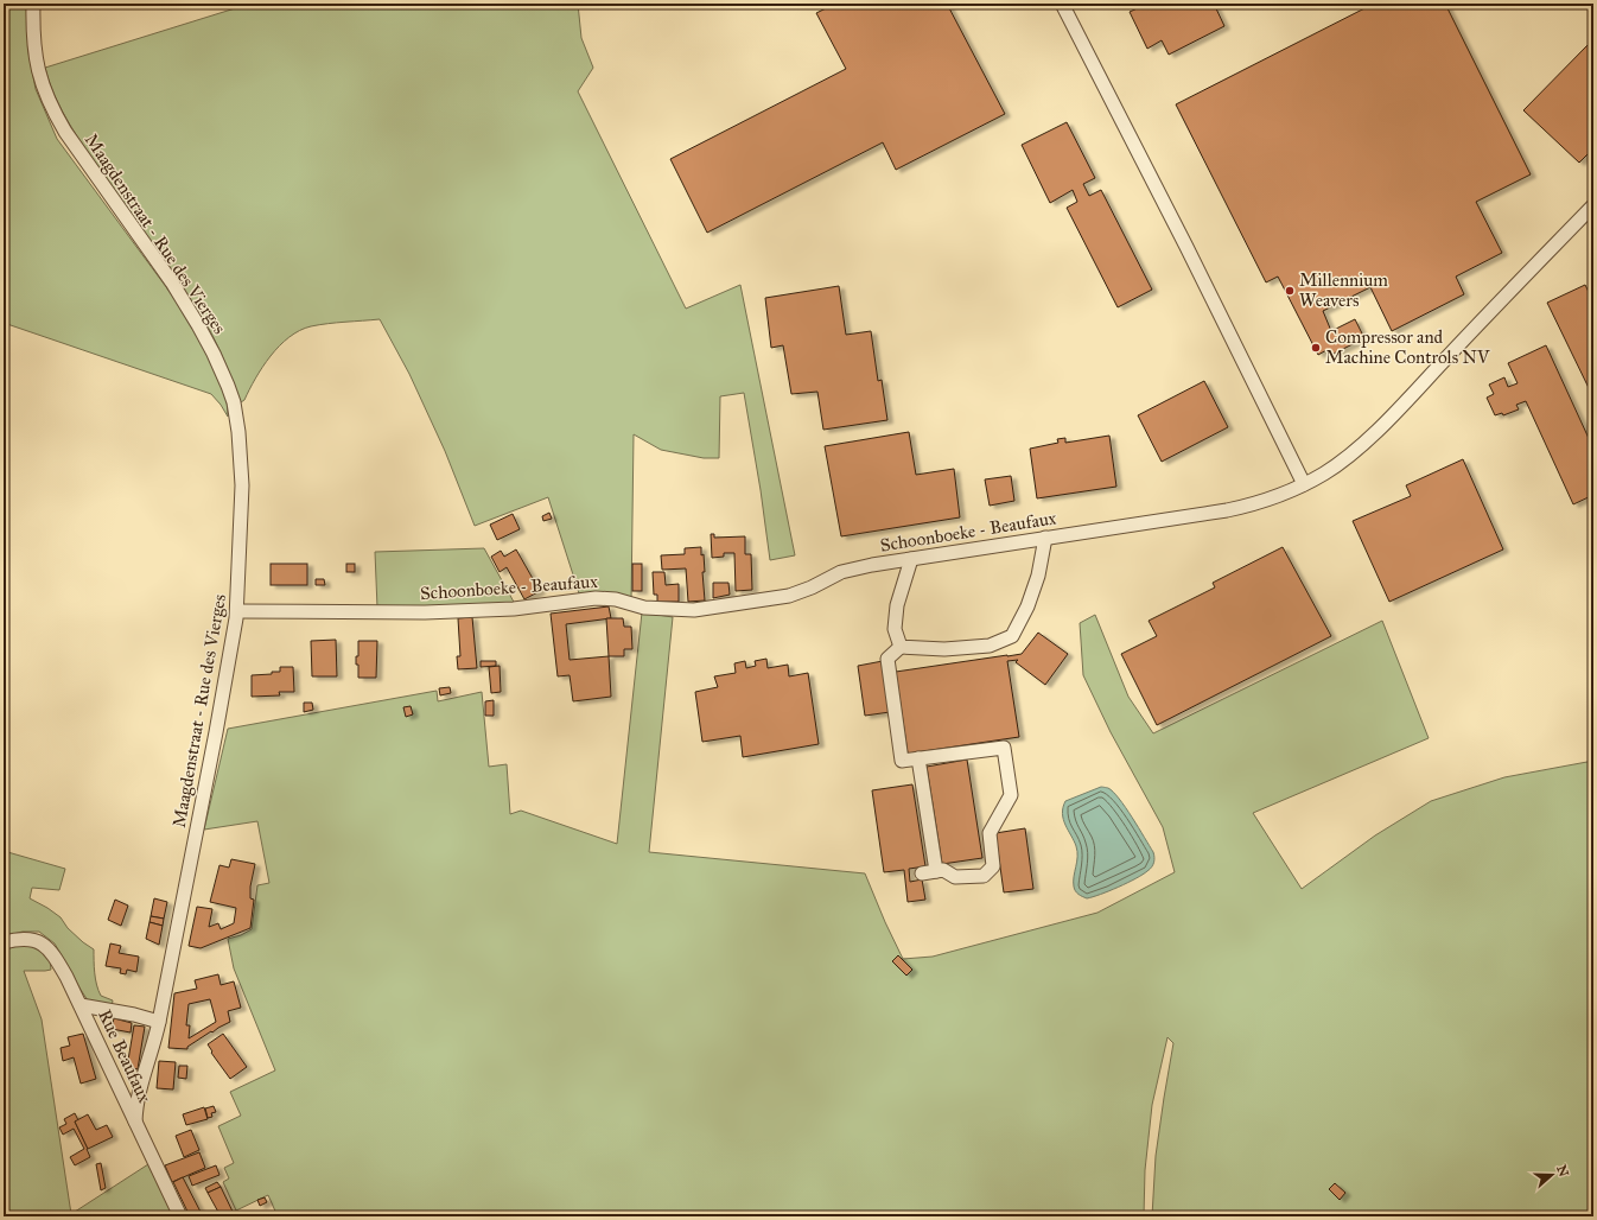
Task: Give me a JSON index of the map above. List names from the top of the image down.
{
  "streets": {
    "street": ["Maagdenstraat - Rue des Vierges", "Schoonboeke - Beaufaux", "Rue Beaufaux"]
  },
  "crossings": [
    ["Maagdenstraat - Rue des Vierges", "Schoonboeke - Beaufaux"],
    ["Maagdenstraat - Rue des Vierges", "Rue Beaufaux"]
  ],
  "places": ["Millennium Weavers", "Compressor and Machine Controls NV"],
  "north": "right"
}
